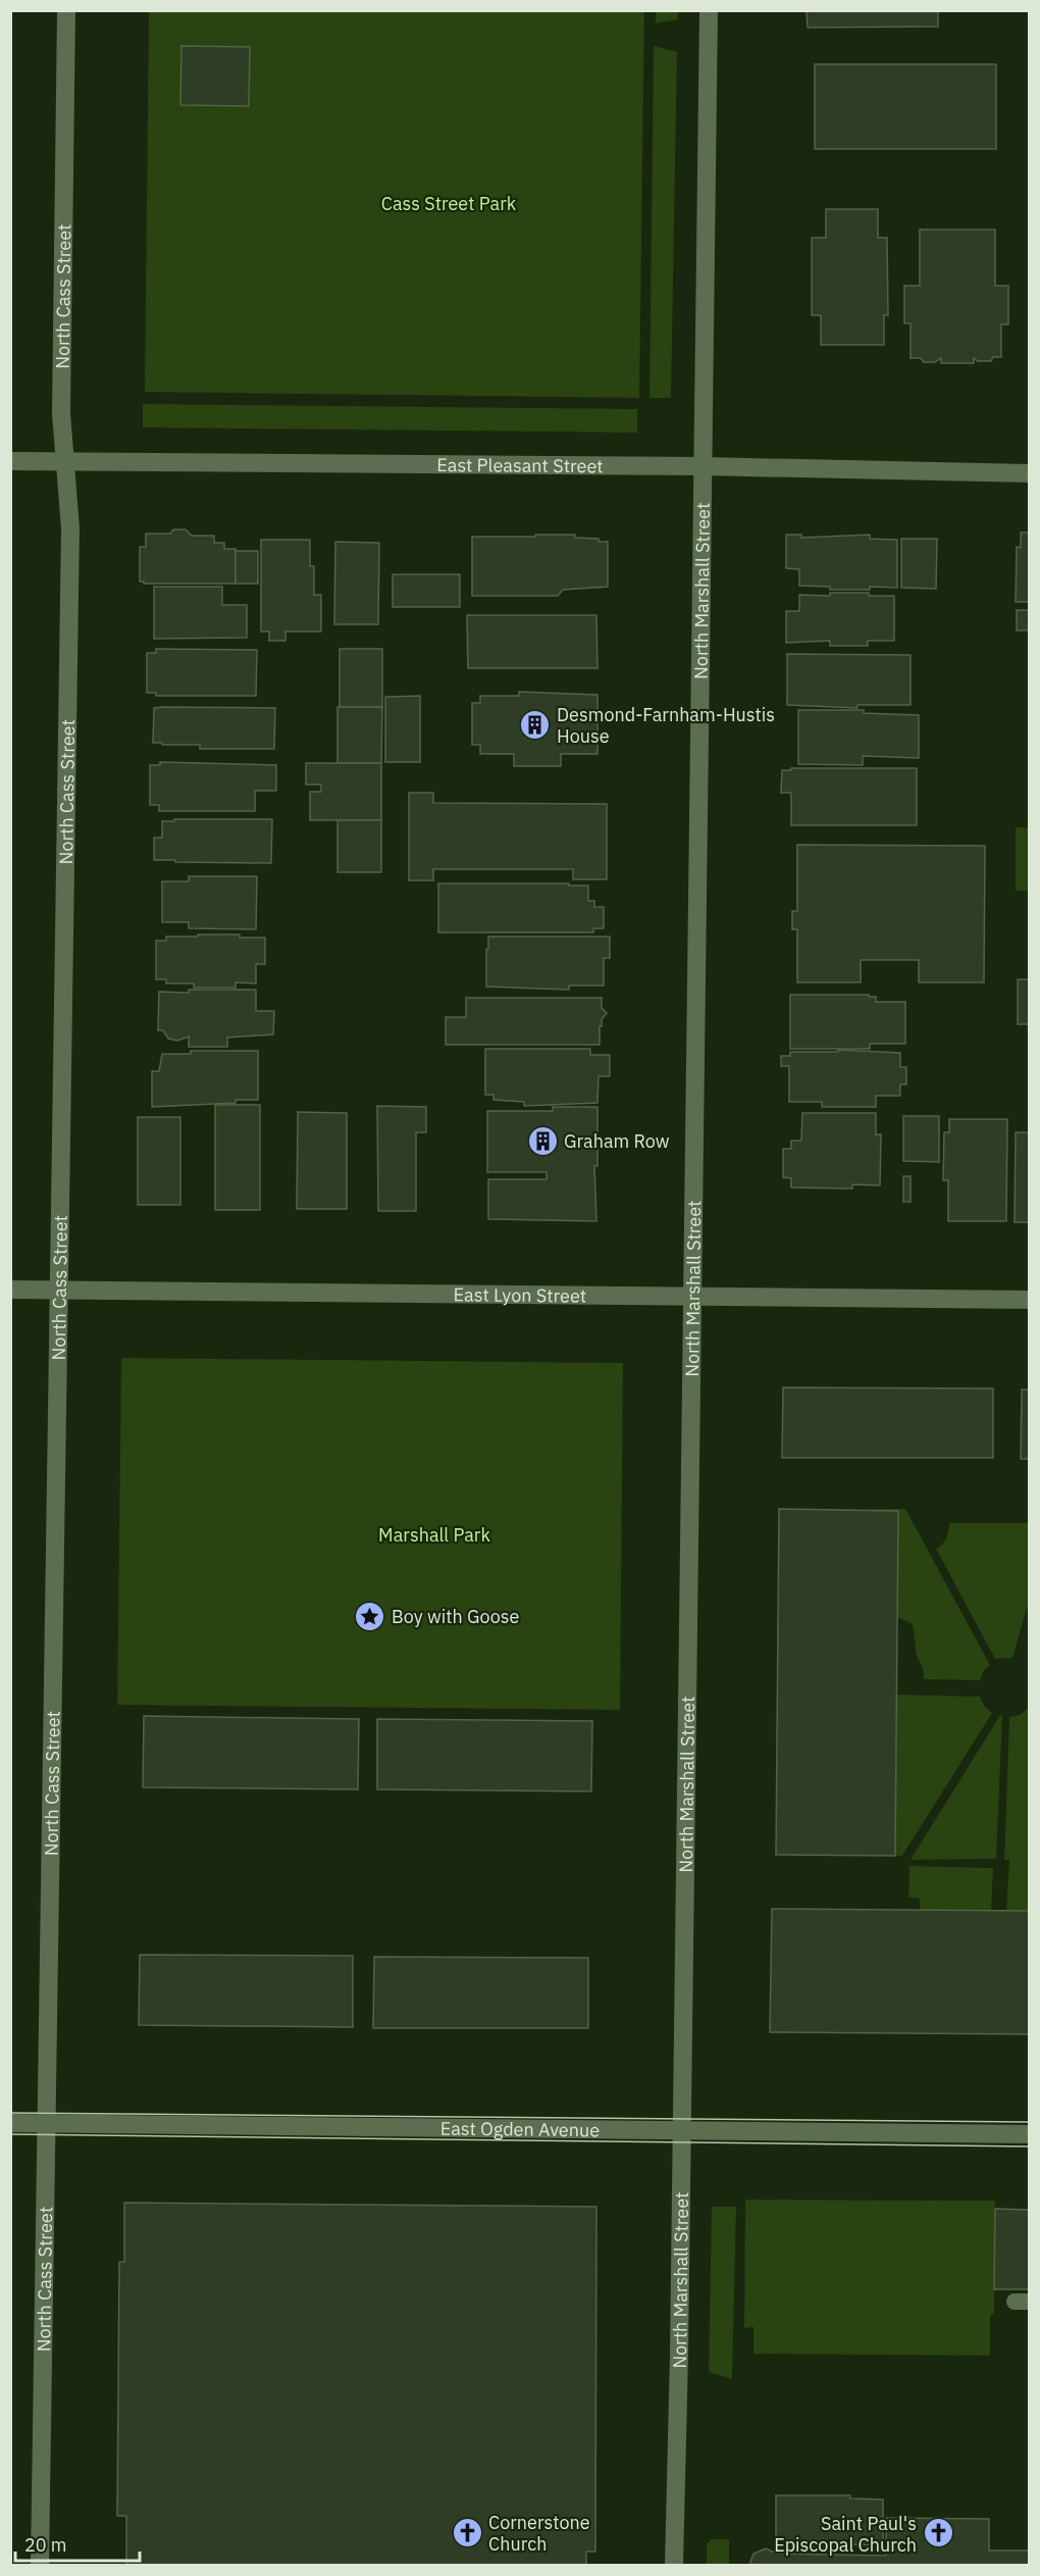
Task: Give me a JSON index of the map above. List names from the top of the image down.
{
  "streets": {
    "street": [
      "North Cass Street",
      "East Pleasant Street",
      "North Marshall Street",
      "East Lyon Street",
      "East Ogden Avenue"
    ]
  },
  "crossings": [
    ["North Cass Street", "East Pleasant Street"],
    ["North Cass Street", "East Lyon Street"],
    ["North Cass Street", "East Ogden Avenue"],
    ["East Pleasant Street", "North Marshall Street"],
    ["North Marshall Street", "East Lyon Street"],
    ["North Marshall Street", "East Ogden Avenue"]
  ],
  "parks": ["Cass Street Park", "Marshall Park"],
  "places": {
    "building": ["Desmond-Farnham-Hustis House", "Graham Row"],
    "place": ["Boy with Goose"],
    "church": ["Cornerstone Church", "Saint Paul's Episcopal Church"]
  },
  "scale_bar": "20 m"
}
